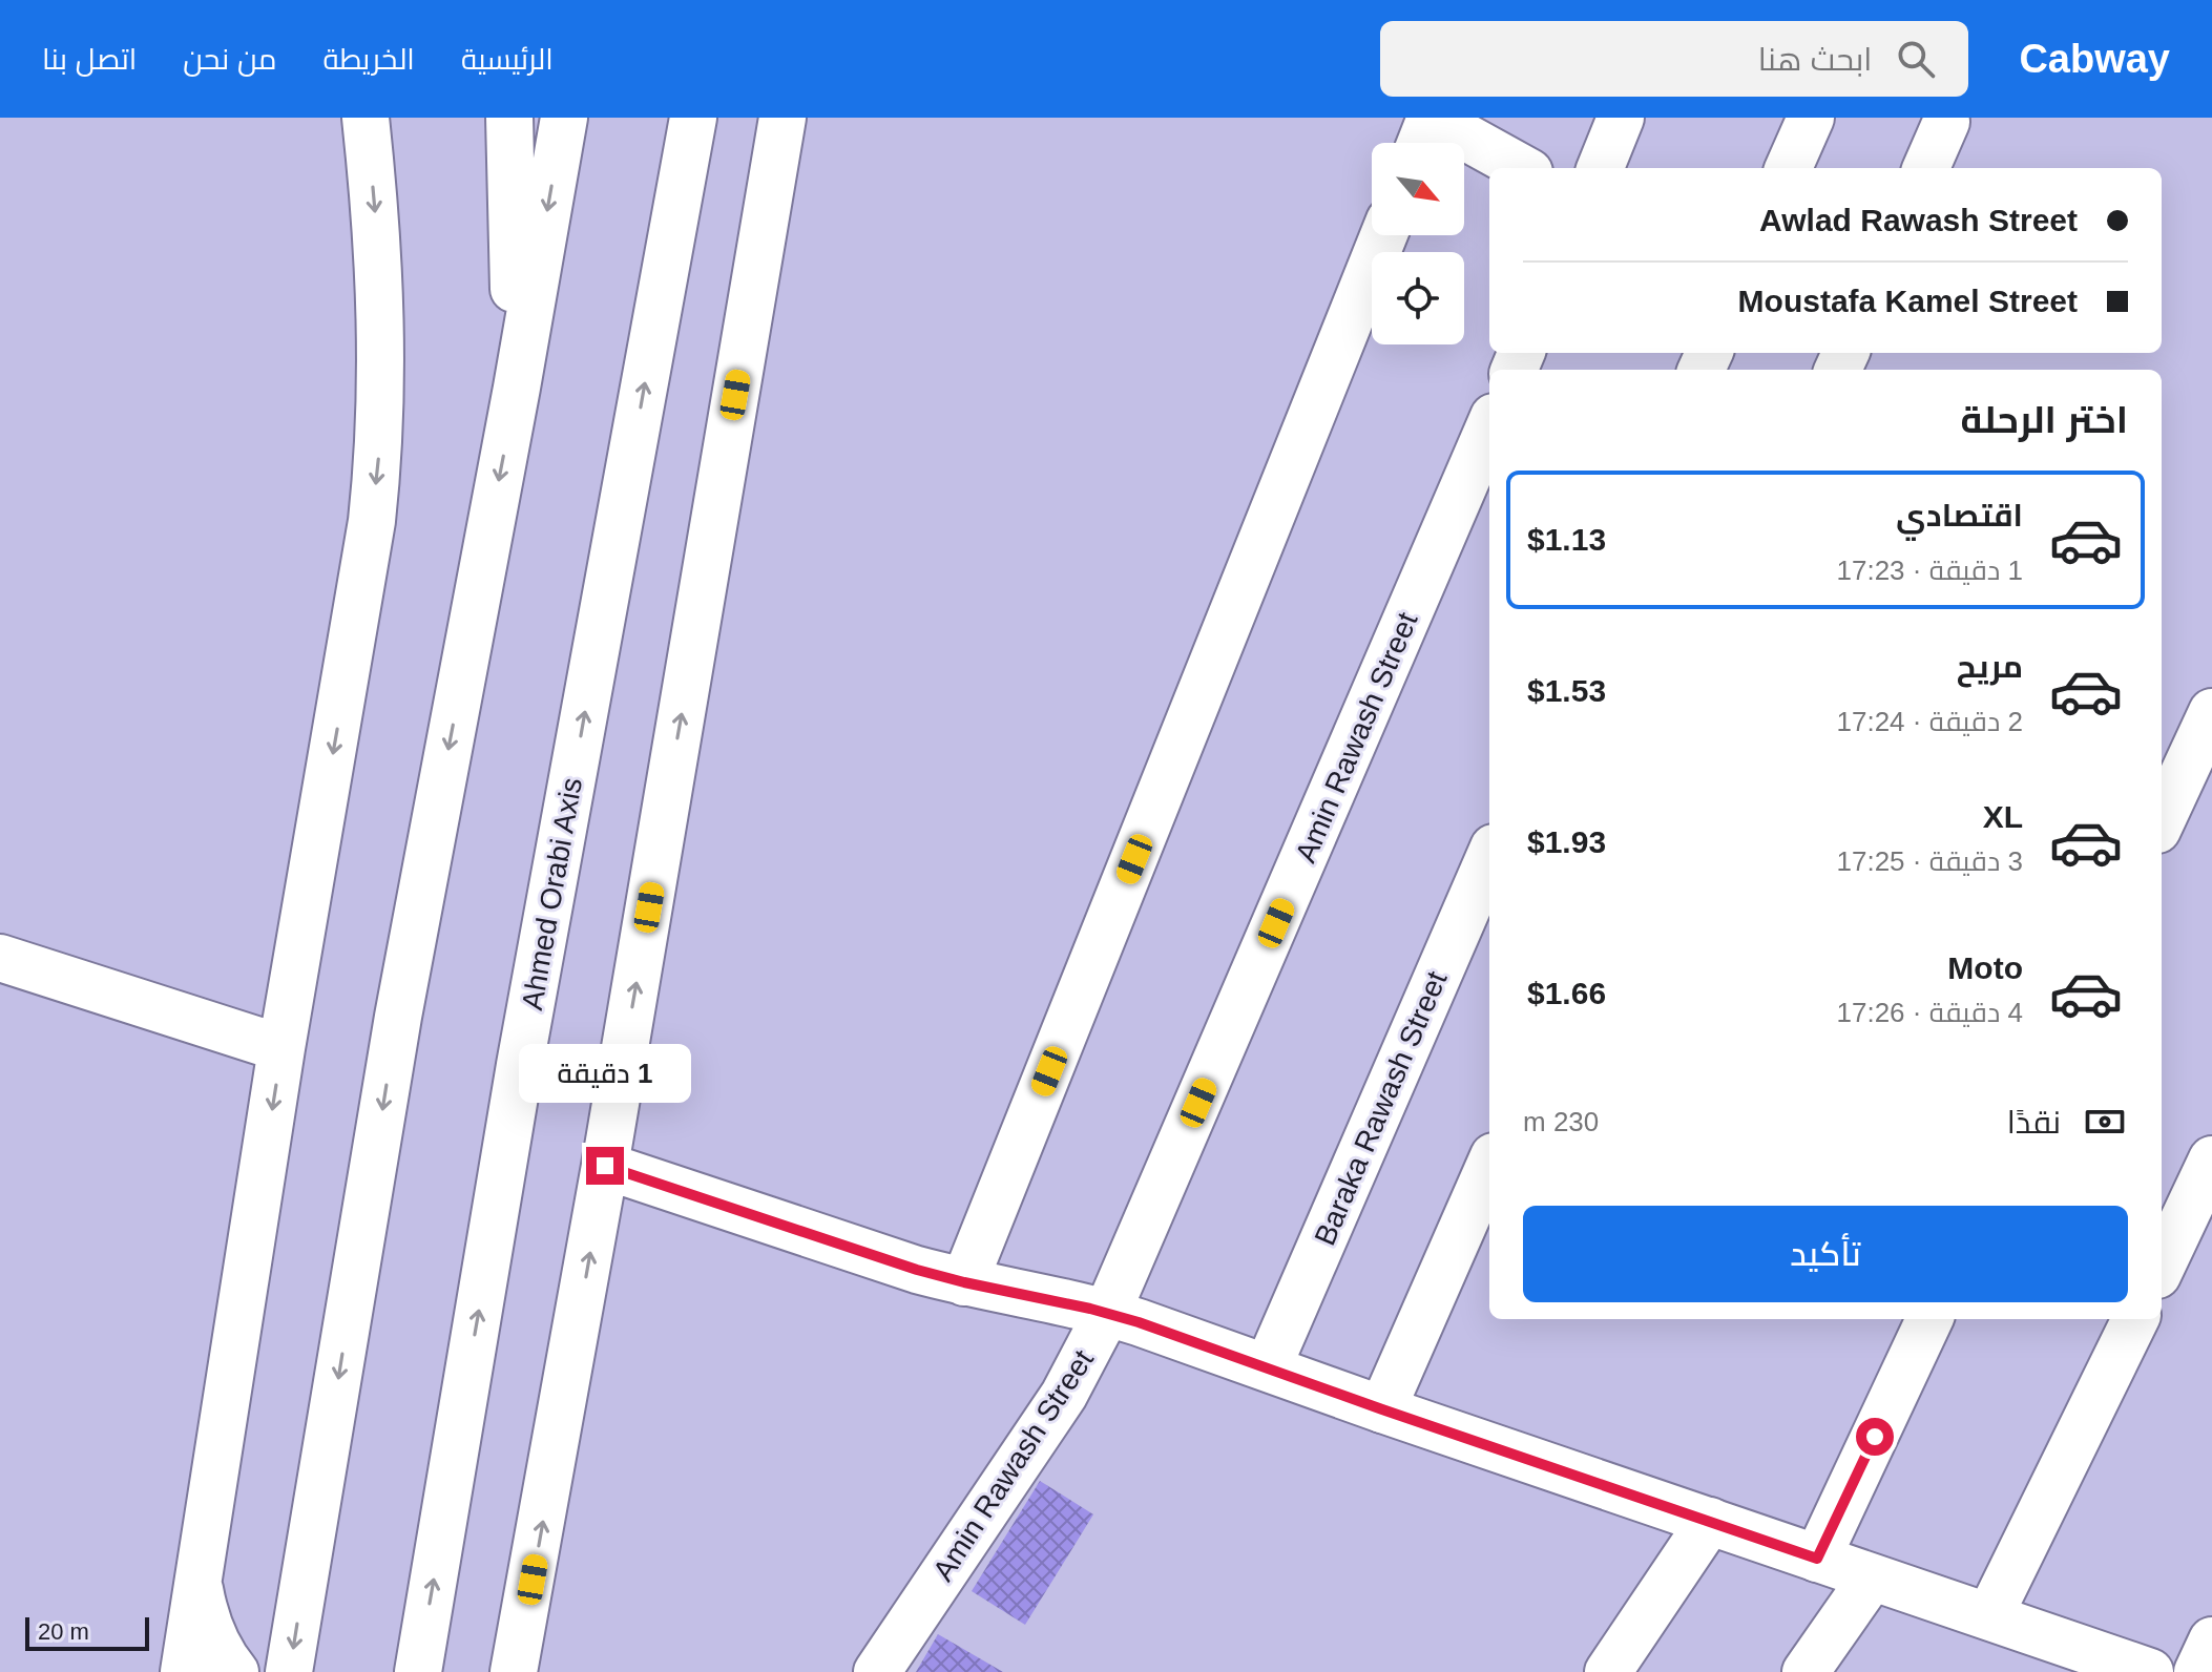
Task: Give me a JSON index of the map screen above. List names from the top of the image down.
{
  "streets": {
    "main road": ["Amin Rawash Street", "Ahmed Orabi Axis", "Baraka Rawash Street"]
  },
  "scale_bar": "20 m",
  "north": "bottom right",
  "page": {
    "header": "Cabway",
    "search": "ابحث هنا",
    "nav": [
      "الرئيسية",
      "الخريطة",
      "من نحن",
      "اتصل بنا"
    ],
    "banner": ["Awlad Rawash Street", "Moustafa Kamel Street"],
    "heading": "اختر الرحلة",
    "list": [
      {
        "name": "اقتصادي",
        "note": "1 دقيقة · 17:23",
        "value": "$1.13"
      },
      {
        "name": "مريح",
        "note": "2 دقيقة · 17:24",
        "value": "$1.53"
      },
      {
        "name": "XL",
        "note": "3 دقيقة · 17:25",
        "value": "$1.93"
      },
      {
        "name": "Moto",
        "note": "4 دقيقة · 17:26",
        "value": "$1.66"
      }
    ],
    "bubble": "1 دقيقة",
    "pay": ["نقدًا", "230 m"],
    "buttons": "تأكيد",
    "scale": "20 m"
  }
}
